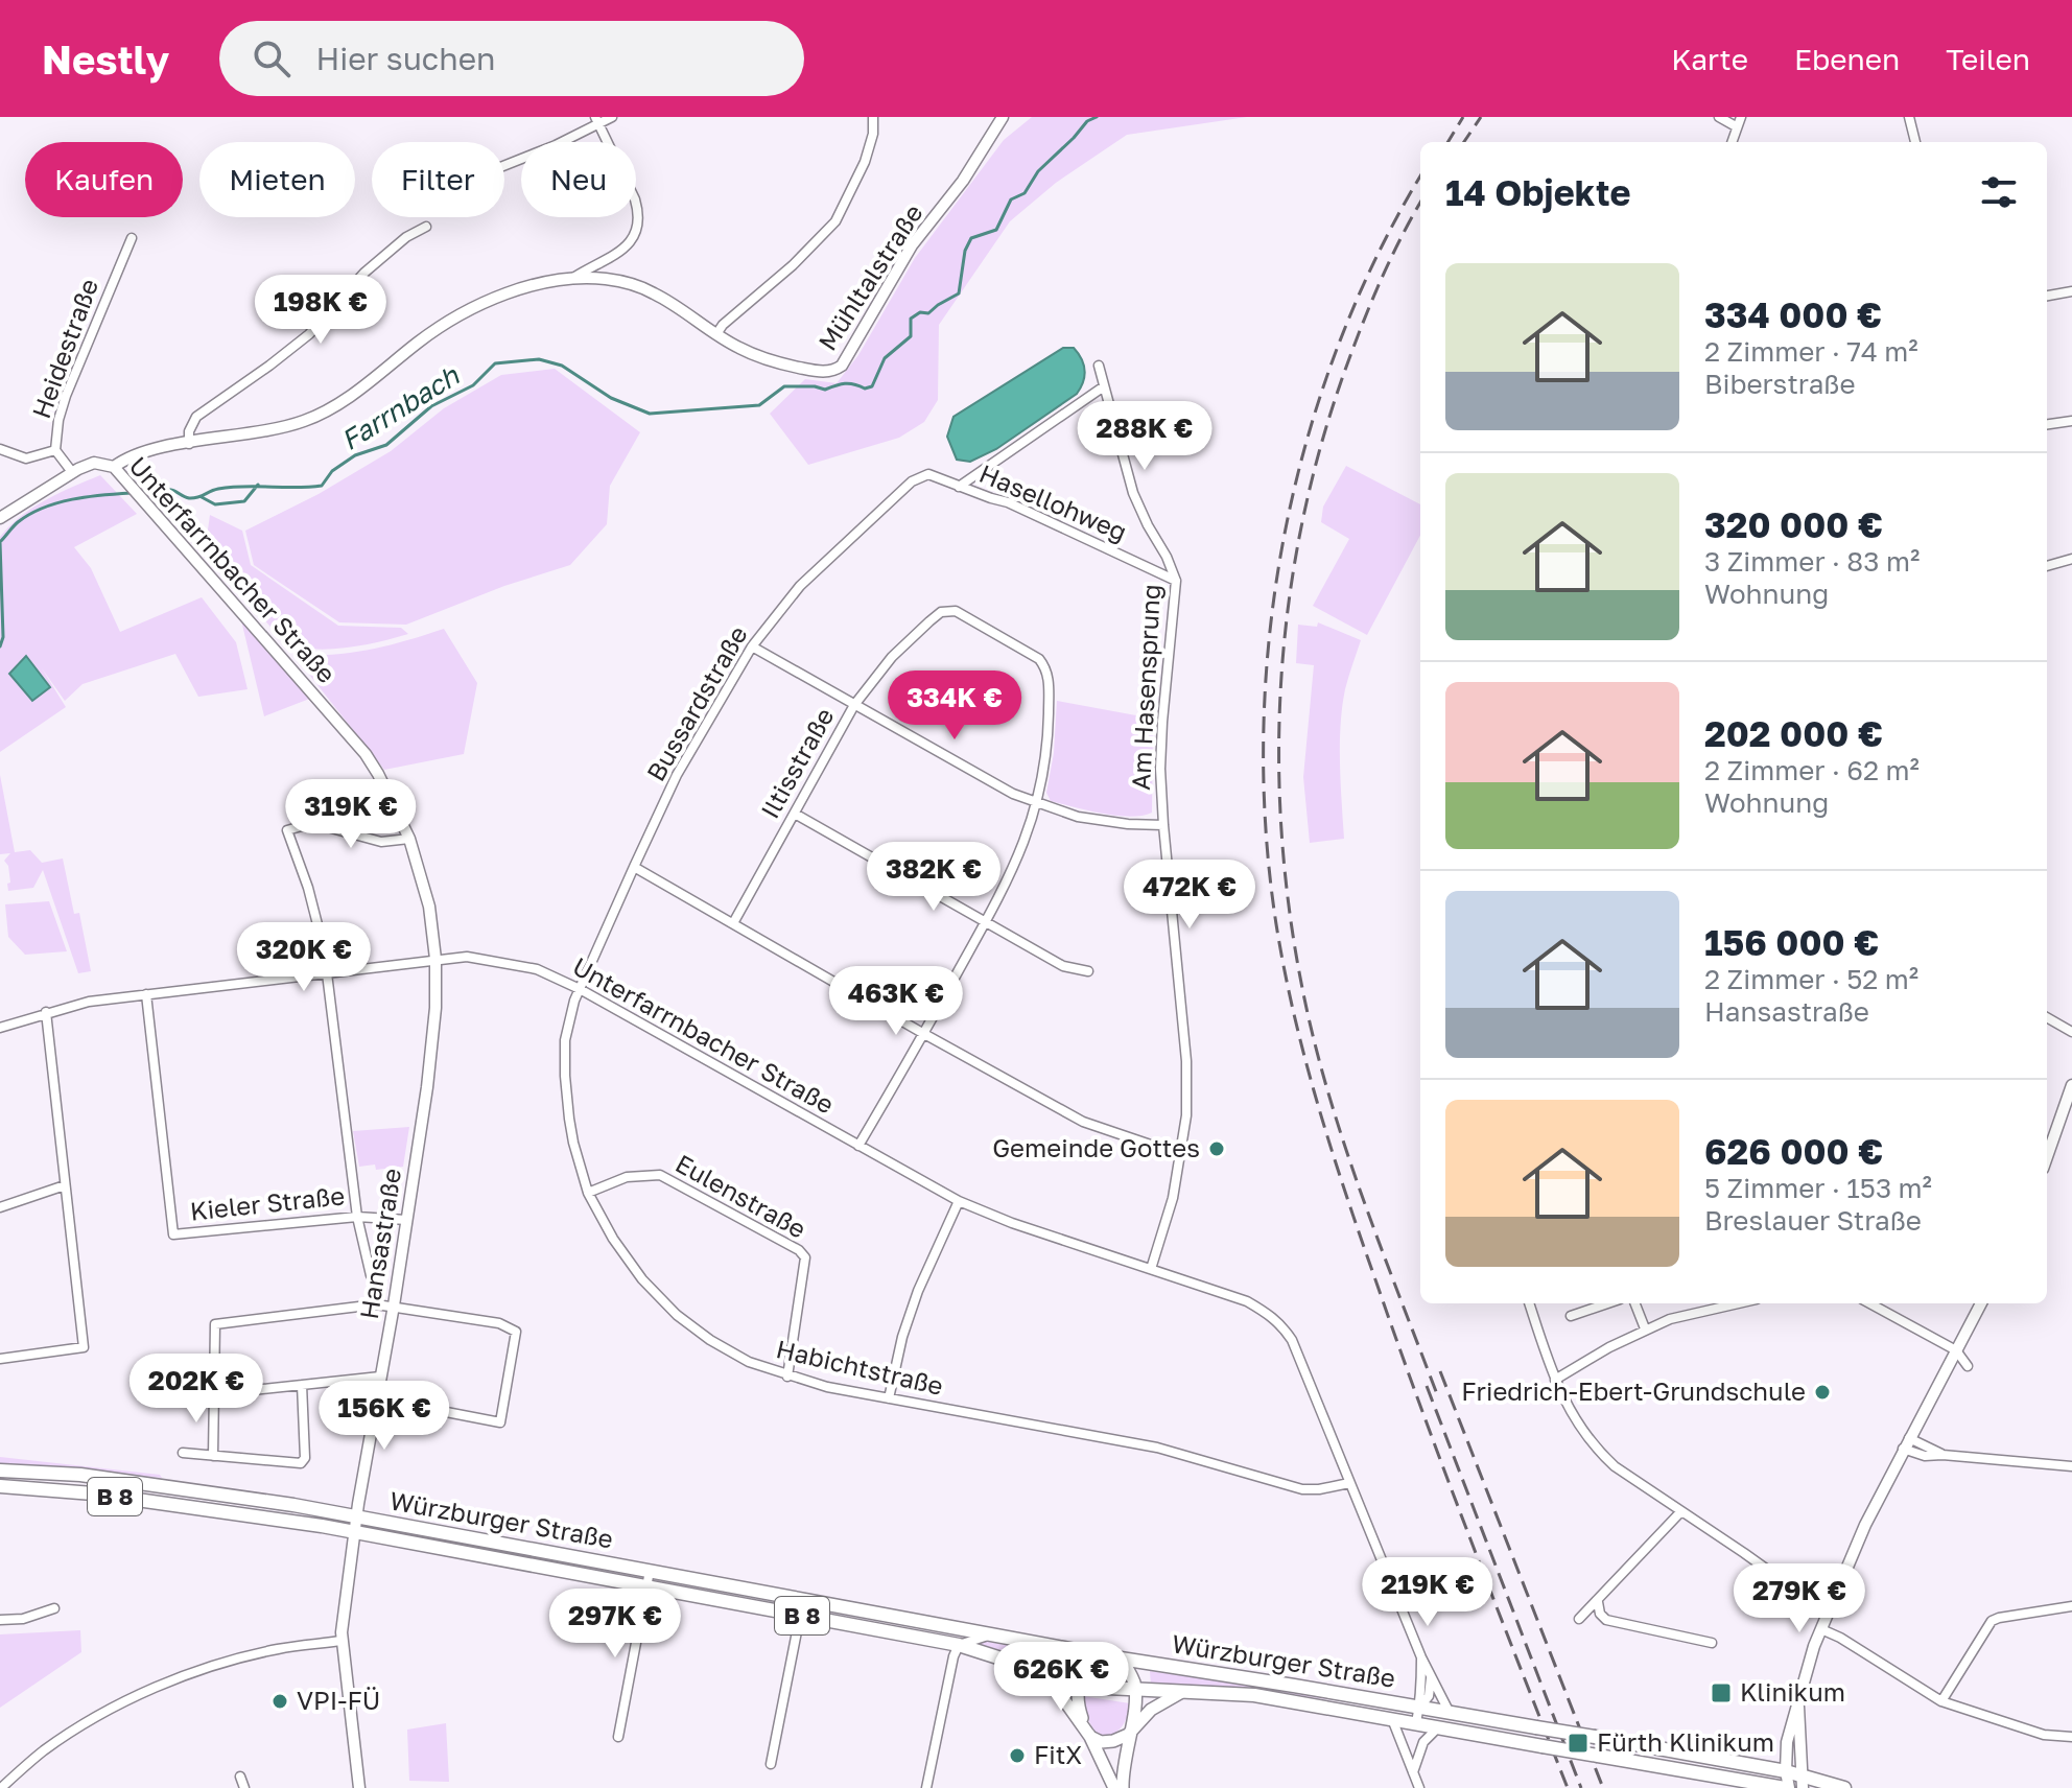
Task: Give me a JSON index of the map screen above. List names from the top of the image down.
{
  "streets": {
    "main road": ["B 8", "Würzburger Straße"],
    "street": [
      "Mühltalstraße",
      "Heidestraße",
      "Hasellohweg",
      "Unterfarrnbacher Straße",
      "Am Hasensprung",
      "Bussardstraße",
      "Iltisstraße",
      "Eulenstraße",
      "Kieler Straße",
      "Hansastraße",
      "Habichtstraße"
    ]
  },
  "crossings": [
    ["Mühltalstraße", "Unterfarrnbacher Straße"],
    ["Heidestraße", "Unterfarrnbacher Straße"],
    ["Hasellohweg", "Am Hasensprung"],
    ["Hasellohweg", "Bussardstraße"],
    ["Unterfarrnbacher Straße", "Am Hasensprung"],
    ["Unterfarrnbacher Straße", "Bussardstraße"],
    ["Unterfarrnbacher Straße", "Hansastraße"],
    ["Unterfarrnbacher Straße", "Habichtstraße"],
    ["Unterfarrnbacher Straße", "Würzburger Straße"],
    ["Bussardstraße", "Habichtstraße"],
    ["Eulenstraße", "Habichtstraße"],
    ["Kieler Straße", "Hansastraße"],
    ["Hansastraße", "Würzburger Straße"]
  ],
  "water": ["Farrnbach"],
  "places": {
    "other": [
      "Gemeinde Gottes",
      "Friedrich-Ebert-Grundschule",
      "VPI-FÜ",
      "FitX"
    ],
    "transit": ["Klinikum", "Fürth Klinikum"]
  },
  "page": {
    "header": "Nestly",
    "search": "Hier suchen",
    "nav": ["Karte", "Ebenen", "Teilen"],
    "chip": [
      "Kaufen",
      "Mieten",
      "Filter",
      "Neu"
    ],
    "heading": "14 Objekte",
    "list": [
      {
        "name": "334 000 €",
        "note": "2 Zimmer · 74 m² · Biberstraße"
      },
      {
        "name": "320 000 €",
        "note": "3 Zimmer · 83 m² · Wohnung"
      },
      {
        "name": "202 000 €",
        "note": "2 Zimmer · 62 m² · Wohnung"
      },
      {
        "name": "156 000 €",
        "note": "2 Zimmer · 52 m² · Hansastraße"
      },
      {
        "name": "626 000 €",
        "note": "5 Zimmer · 153 m² · Breslauer Straße"
      }
    ],
    "price": [
      "198K €",
      "288K €",
      "334K €",
      "319K €",
      "382K €",
      "472K €",
      "320K €",
      "463K €",
      "202K €",
      "156K €",
      "219K €",
      "279K €",
      "297K €",
      "626K €"
    ]
  }
}
